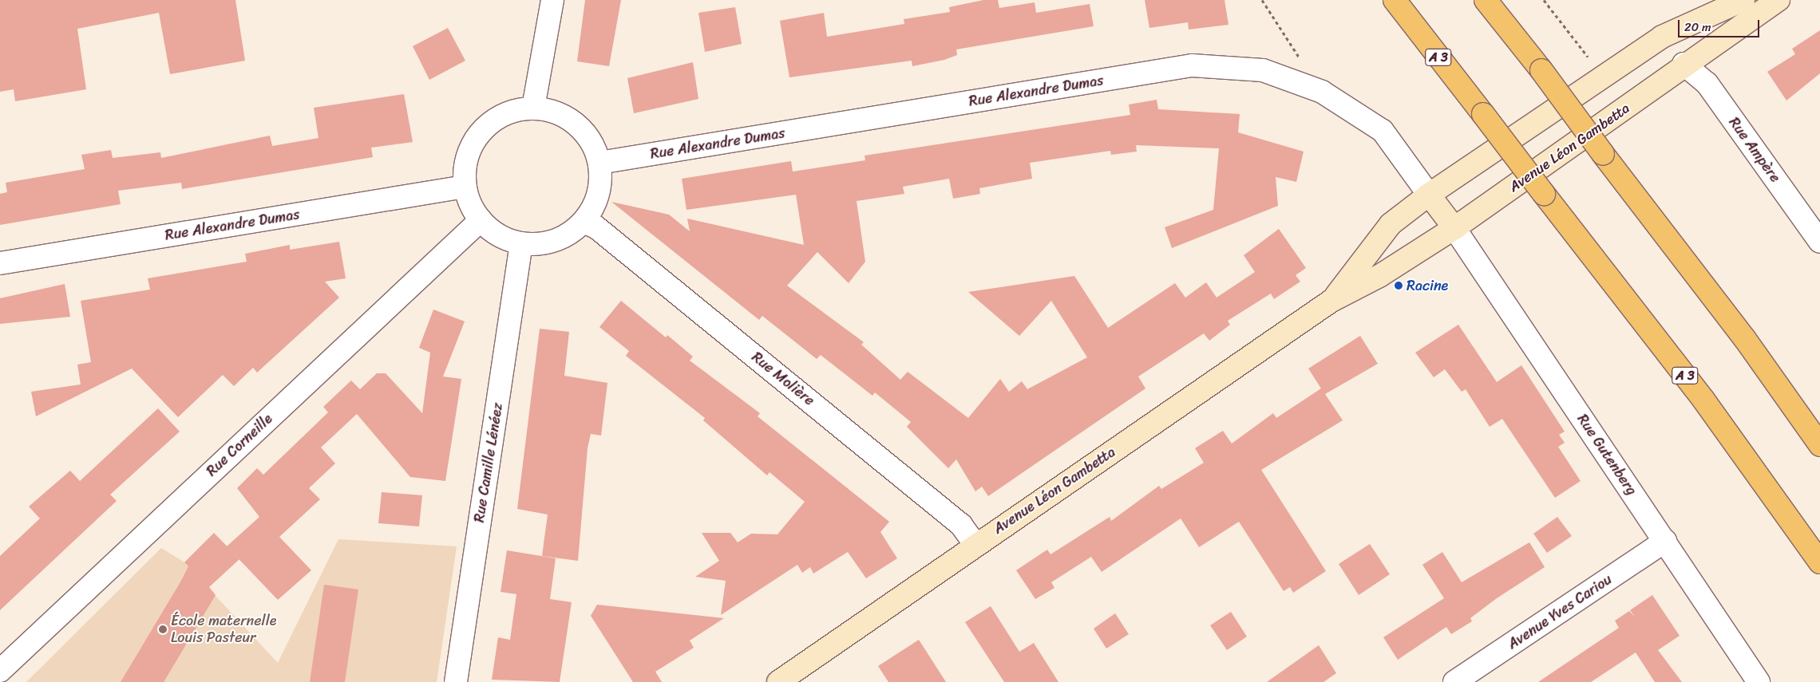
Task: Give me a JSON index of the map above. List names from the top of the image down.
{
  "streets": {
    "highway": ["A 3"],
    "street": [
      "Rue Alexandre Dumas",
      "Avenue Léon Gambetta",
      "Rue Ampère",
      "Rue Molière",
      "Rue Corneille",
      "Rue Gutenberg",
      "Rue Camille Lénéez",
      "Avenue Yves Cariou"
    ]
  },
  "crossings": [
    ["Rue Alexandre Dumas", "Avenue Léon Gambetta"],
    ["Rue Alexandre Dumas", "Rue Molière"],
    ["Rue Alexandre Dumas", "Rue Corneille"],
    ["Rue Alexandre Dumas", "Rue Camille Lénéez"],
    ["Avenue Léon Gambetta", "Rue Ampère"],
    ["Avenue Léon Gambetta", "Rue Molière"],
    ["Avenue Léon Gambetta", "Rue Gutenberg"],
    ["Rue Molière", "Rue Corneille"],
    ["Rue Molière", "Rue Camille Lénéez"],
    ["Rue Corneille", "Rue Camille Lénéez"],
    ["Rue Gutenberg", "Avenue Yves Cariou"]
  ],
  "places": ["Racine", "École maternelle Louis Pasteur"],
  "scale_bar": "20 m"
}
